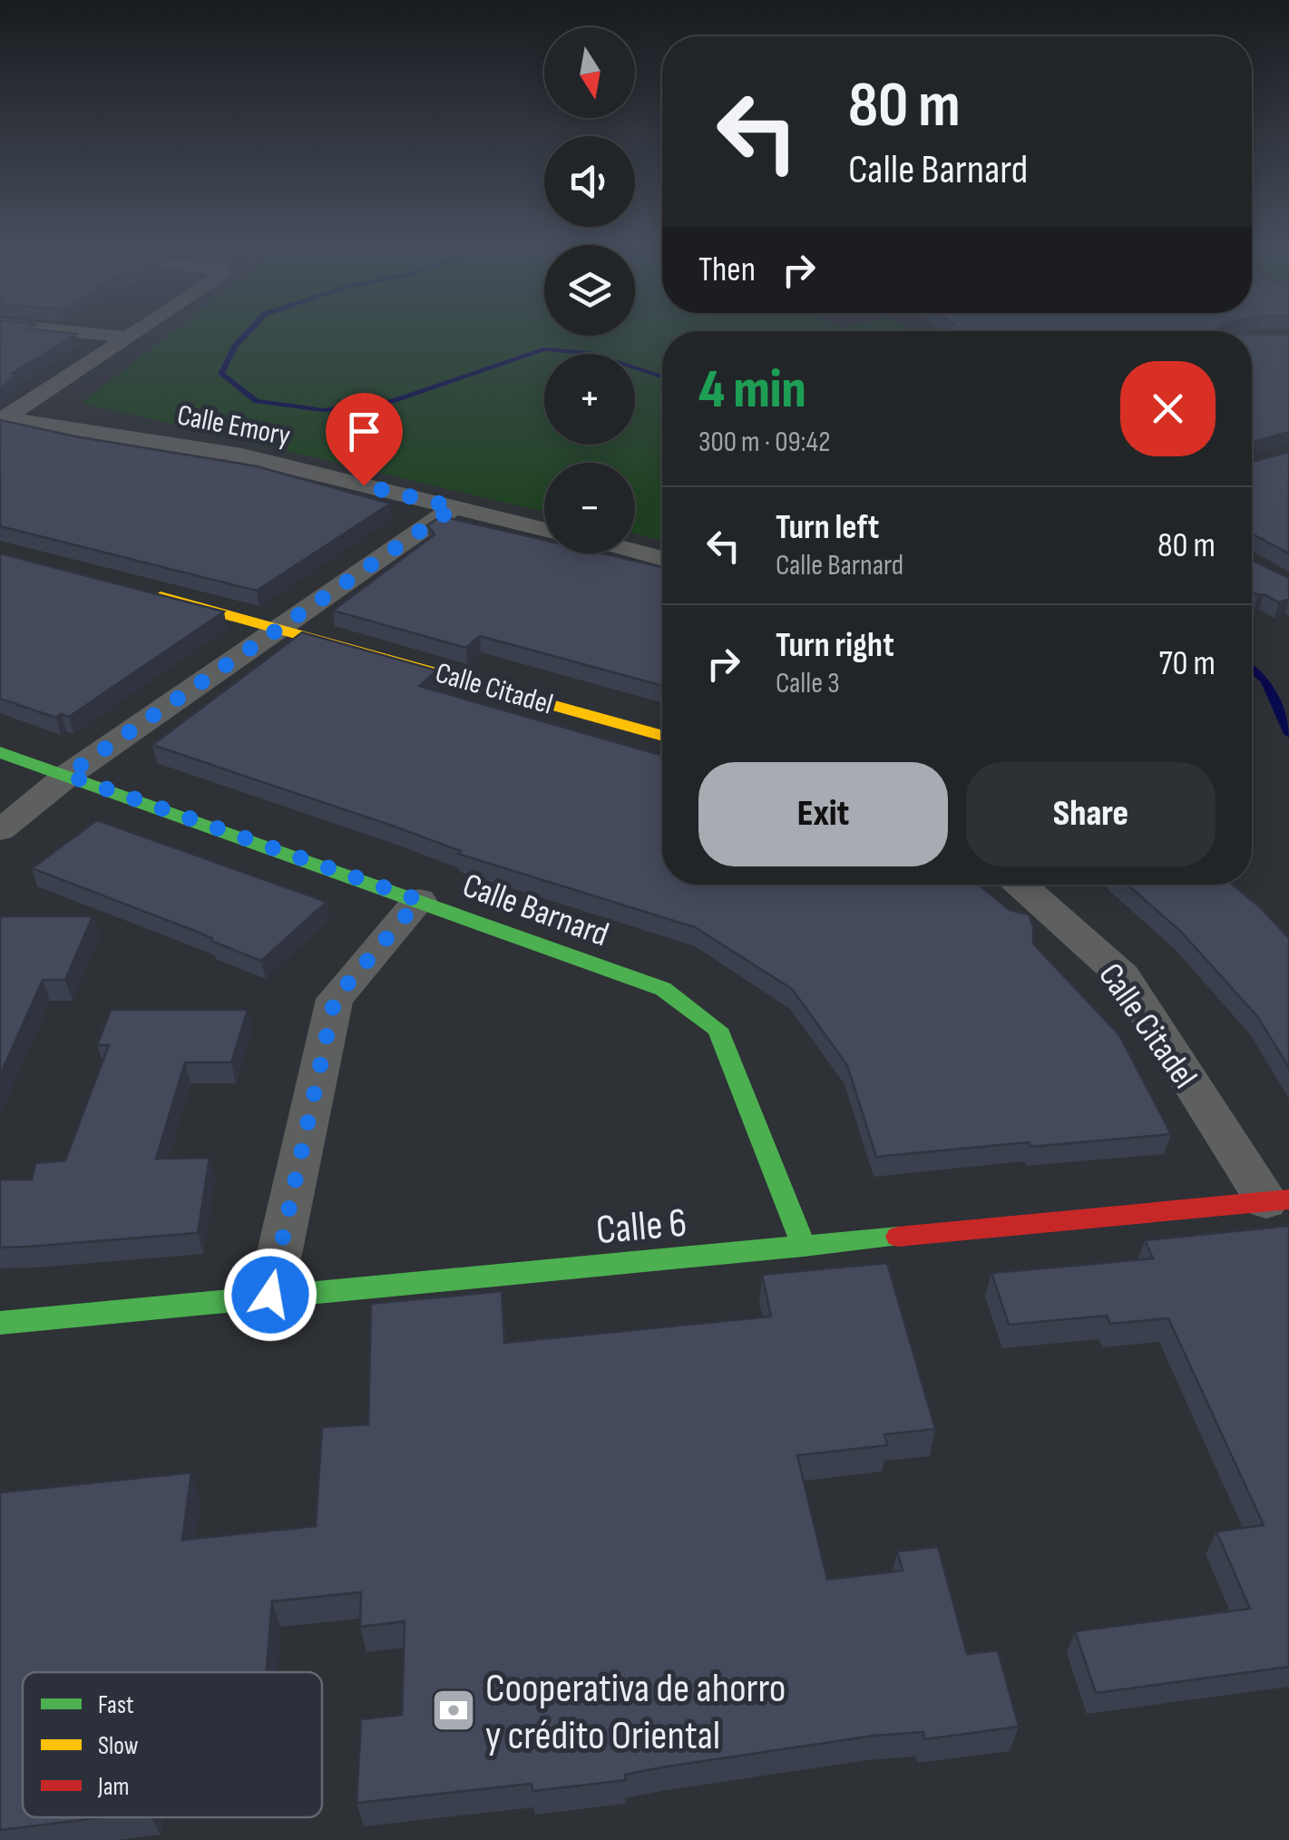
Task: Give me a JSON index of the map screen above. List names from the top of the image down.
{
  "streets": {
    "street": [
      "Calle Emory",
      "Calle Citadel",
      "Calle Barnard",
      "Calle 6"
    ]
  },
  "crossings": [
    ["Calle Citadel", "Calle 6"],
    ["Calle Barnard", "Calle 6"]
  ],
  "places": {
    "bank": ["Cooperativa de ahorro y crédito Oriental"]
  },
  "legend": ["Fast", "Slow", "Jam"],
  "north": "bottom",
  "page": {
    "map_buttons": ["+", "−"],
    "turn": ["80 m", "Calle Barnard"],
    "then": "Then",
    "heading": ["4 min", "300 m · 09:42"],
    "list": [
      {
        "name": "Turn left",
        "note": "Calle Barnard",
        "value": "80 m"
      },
      {
        "name": "Turn right",
        "note": "Calle 3",
        "value": "70 m"
      }
    ],
    "buttons": ["Exit", "Share"]
  }
}
